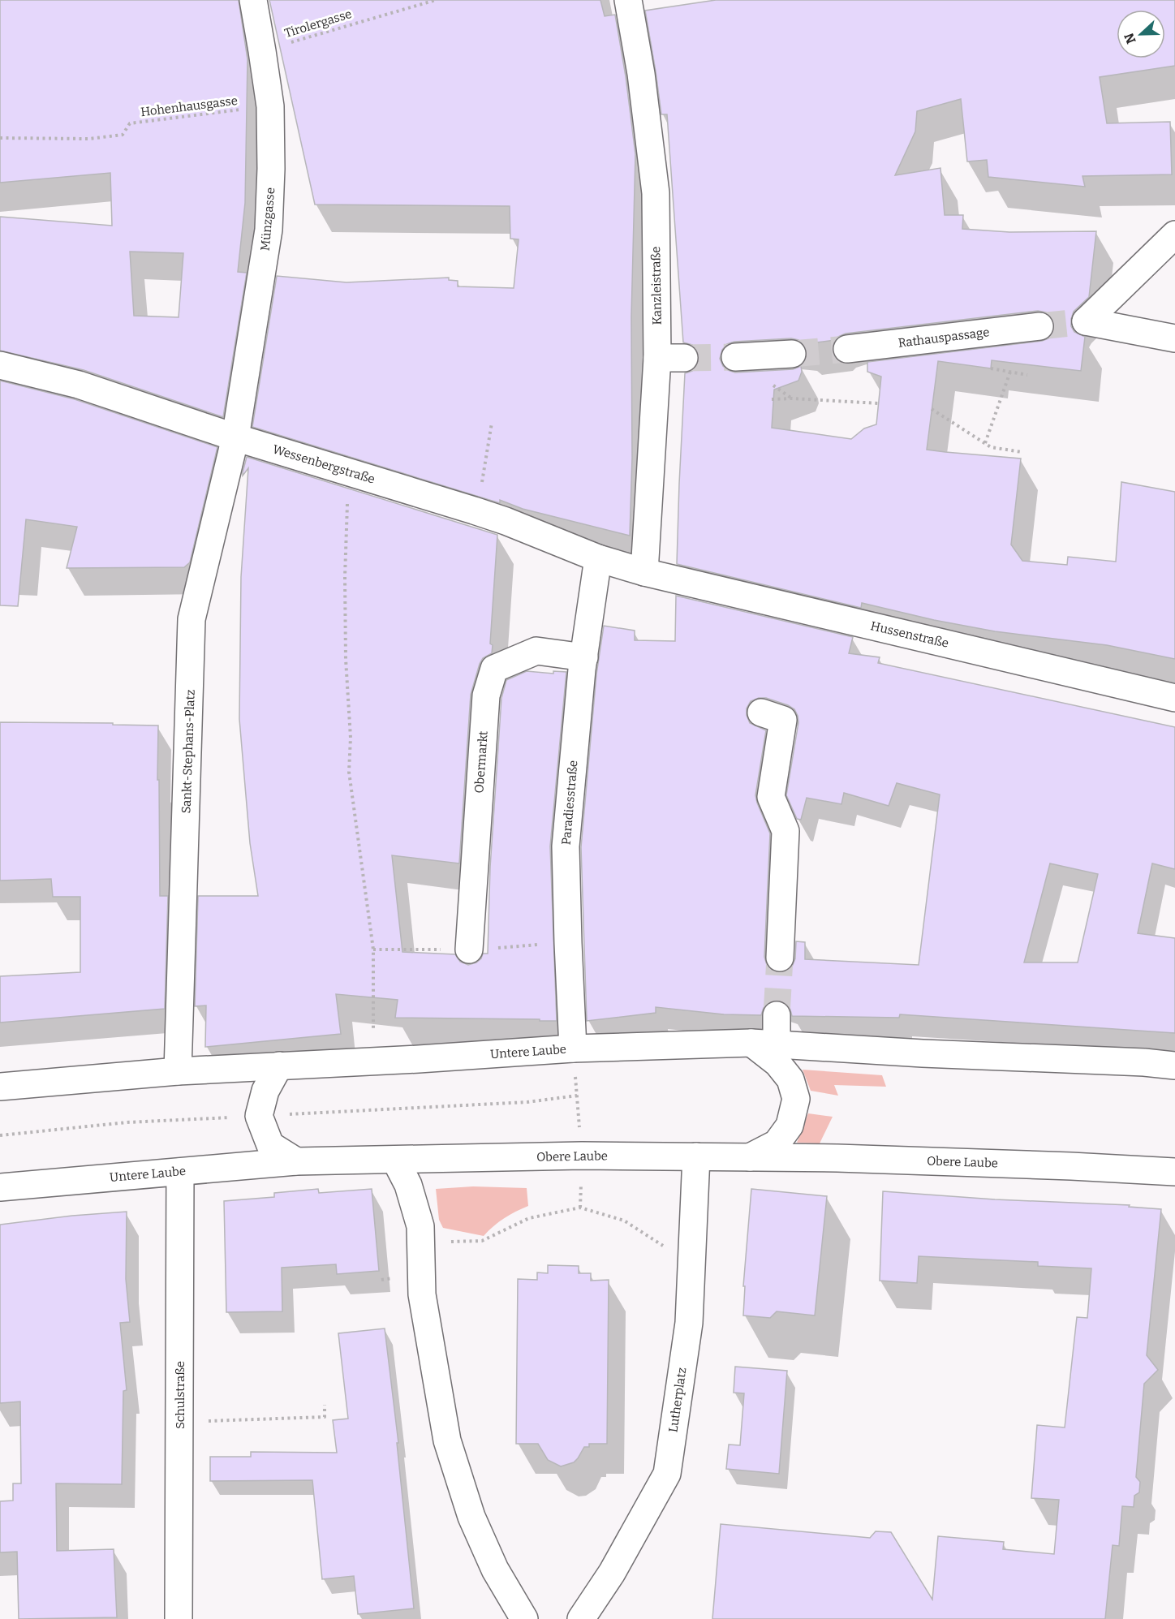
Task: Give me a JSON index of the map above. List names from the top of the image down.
{
  "streets": {
    "street": [
      "Münzgasse",
      "Kanzleistraße",
      "Rathauspassage",
      "Wessenbergstraße",
      "Hussenstraße",
      "Sankt-Stephans-Platz",
      "Obermarkt",
      "Paradiesstraße",
      "Untere Laube",
      "Obere Laube",
      "Schulstraße",
      "Lutherplatz"
    ],
    "path": ["Tirolergasse", "Hohenhausgasse"]
  },
  "crossings": [
    ["Tirolergasse", "Münzgasse"],
    ["Hohenhausgasse", "Münzgasse"],
    ["Münzgasse", "Wessenbergstraße"],
    ["Münzgasse", "Sankt-Stephans-Platz"],
    ["Kanzleistraße", "Wessenbergstraße"],
    ["Kanzleistraße", "Hussenstraße"],
    ["Wessenbergstraße", "Hussenstraße"],
    ["Wessenbergstraße", "Sankt-Stephans-Platz"],
    ["Wessenbergstraße", "Paradiesstraße"],
    ["Sankt-Stephans-Platz", "Untere Laube"],
    ["Obermarkt", "Paradiesstraße"],
    ["Paradiesstraße", "Untere Laube"],
    ["Untere Laube", "Obere Laube"],
    ["Untere Laube", "Schulstraße"],
    ["Obere Laube", "Lutherplatz"]
  ],
  "north": "left"
}
